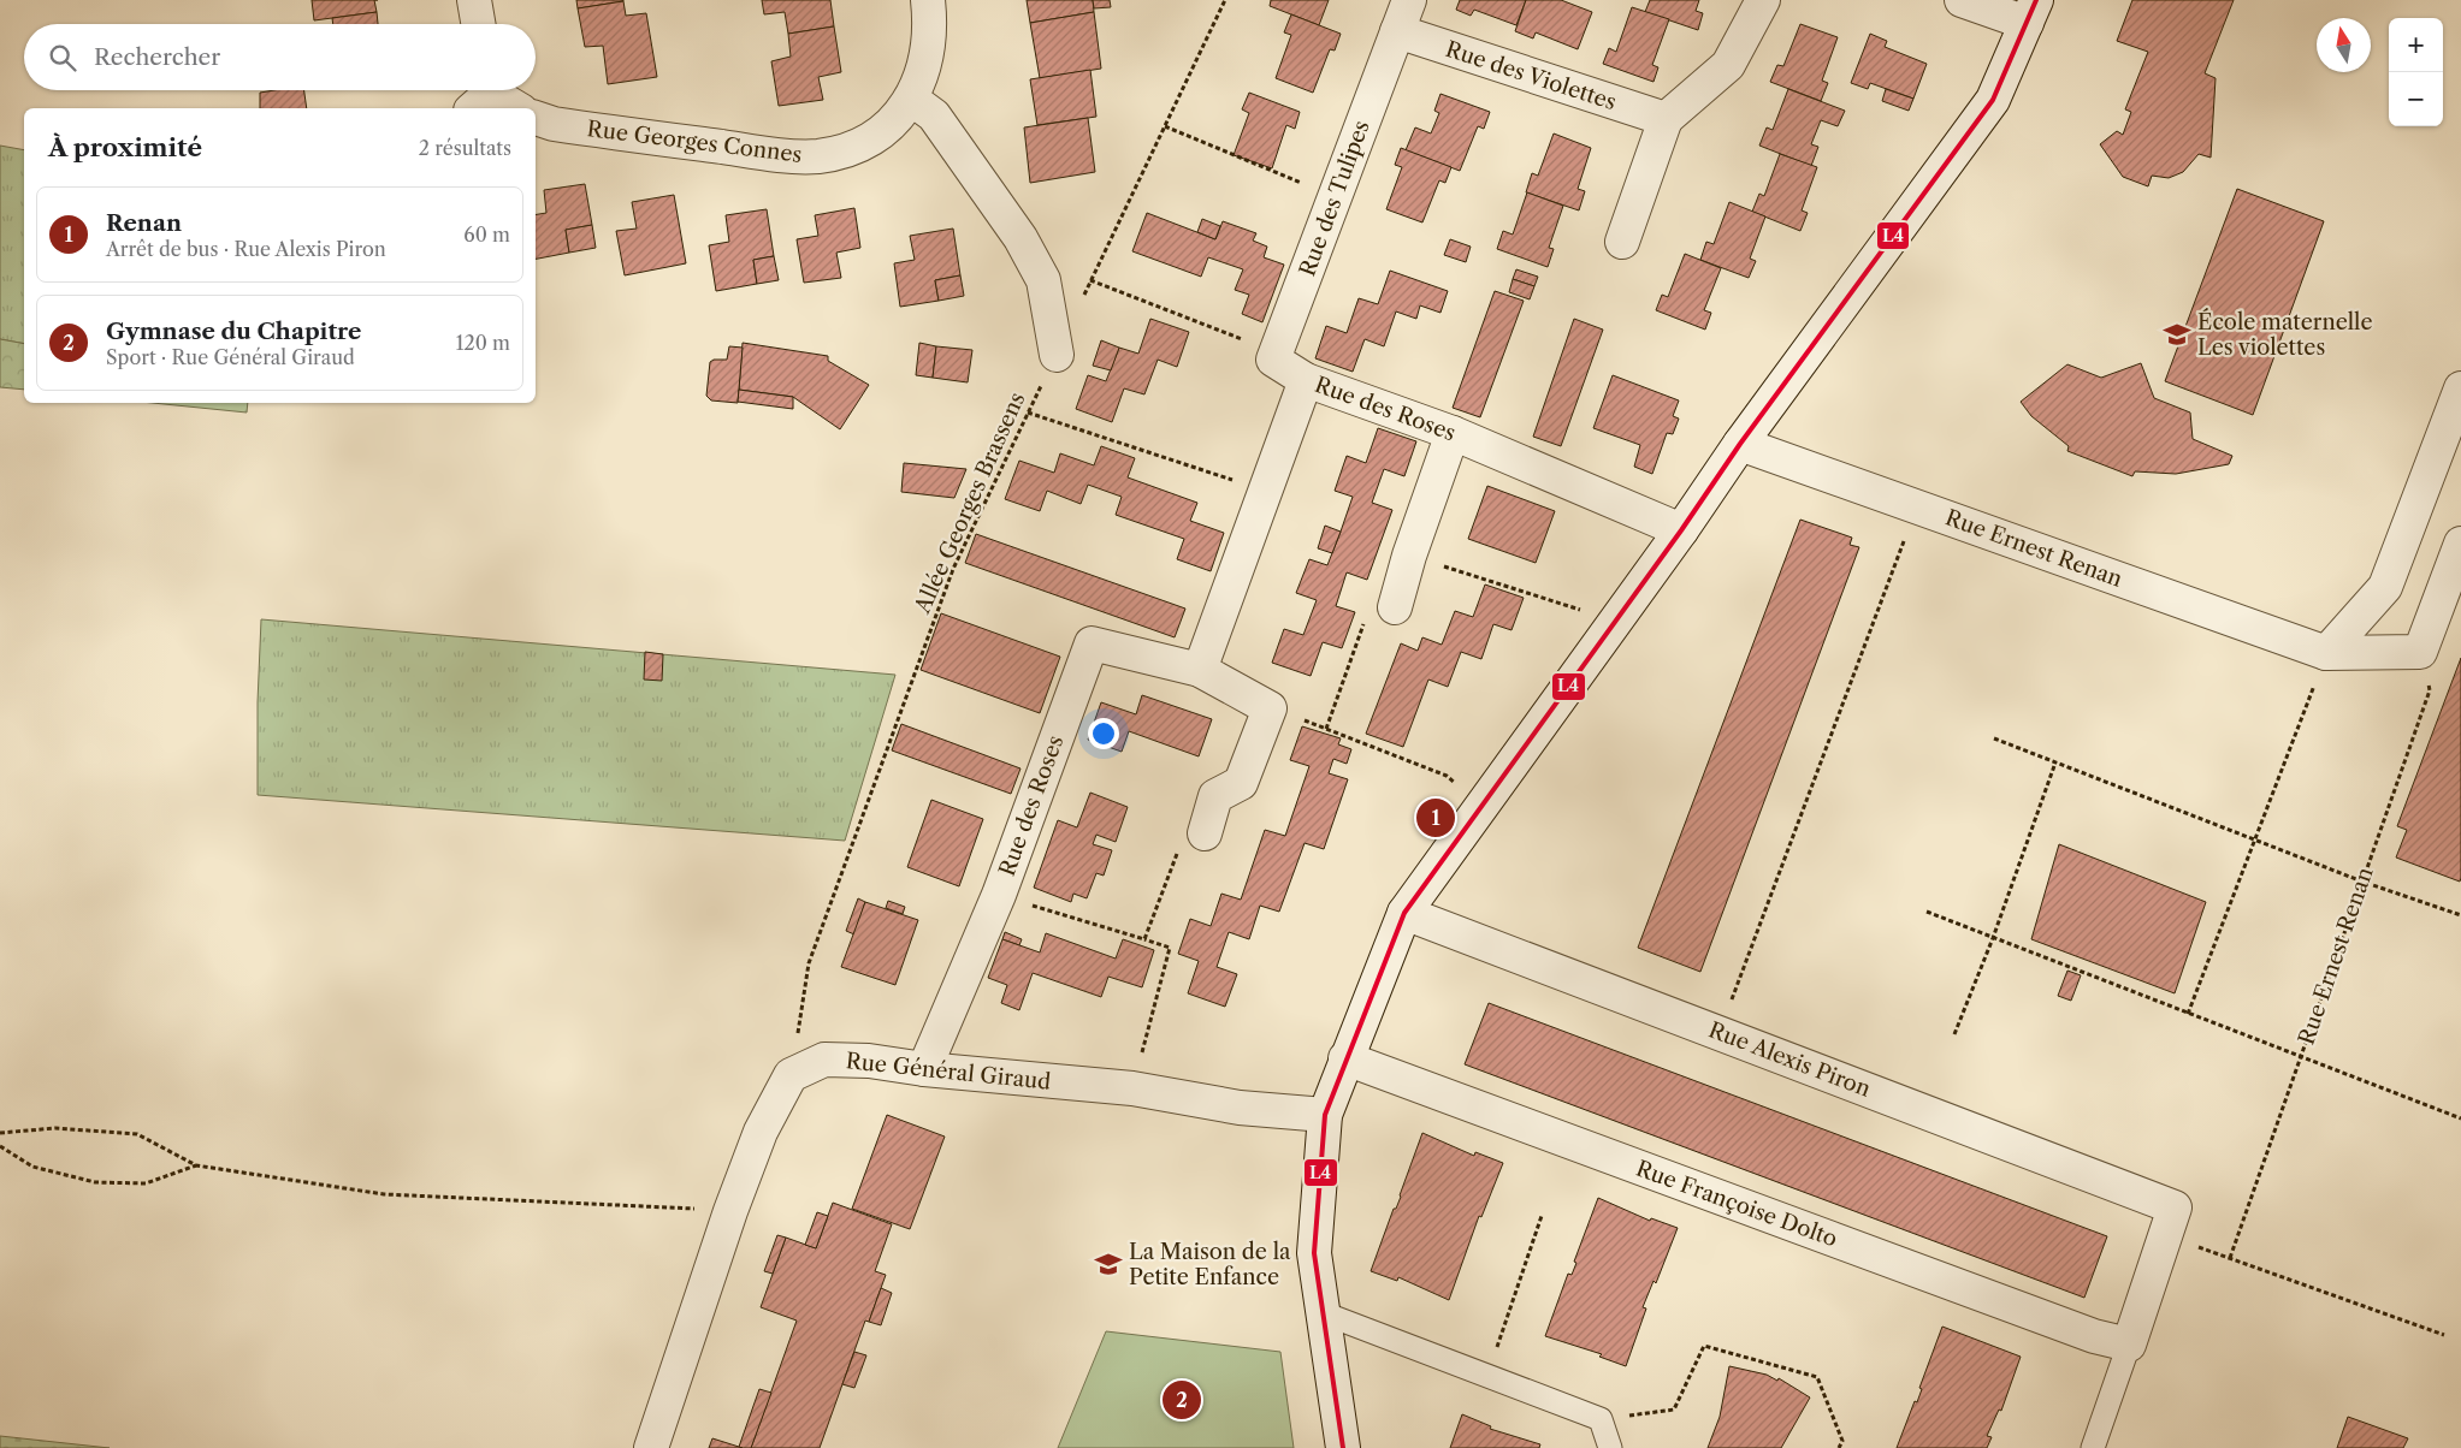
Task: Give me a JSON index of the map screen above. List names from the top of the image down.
{
  "streets": {
    "street": [
      "Rue des Violettes",
      "Rue Georges Connes",
      "Rue des Tulipes",
      "Rue des Roses",
      "Rue Ernest Renan",
      "Rue Alexis Piron",
      "Rue Général Giraud",
      "Rue Françoise Dolto"
    ],
    "path": ["Allée Georges Brassens"]
  },
  "crossings": [
    ["Rue des Violettes", "Rue des Tulipes"],
    ["Rue des Roses", "Rue Général Giraud"],
    ["Allée Georges Brassens", "Rue Général Giraud"]
  ],
  "places": {
    "school or university": ["École maternelle Les violettes", "La Maison de la Petite Enfance"]
  },
  "lines": ["transit line L4"],
  "north": "top",
  "page": {
    "map_buttons": ["+", "−"],
    "search": "Rechercher",
    "heading": ["À proximité", "2 résultats"],
    "list": [
      {
        "mark": "1",
        "name": "Renan",
        "note": "Arrêt de bus · Rue Alexis Piron",
        "value": "60 m"
      },
      {
        "mark": "2",
        "name": "Gymnase du Chapitre",
        "note": "Sport · Rue Général Giraud",
        "value": "120 m"
      }
    ],
    "pins": ["1", "2"]
  }
}
